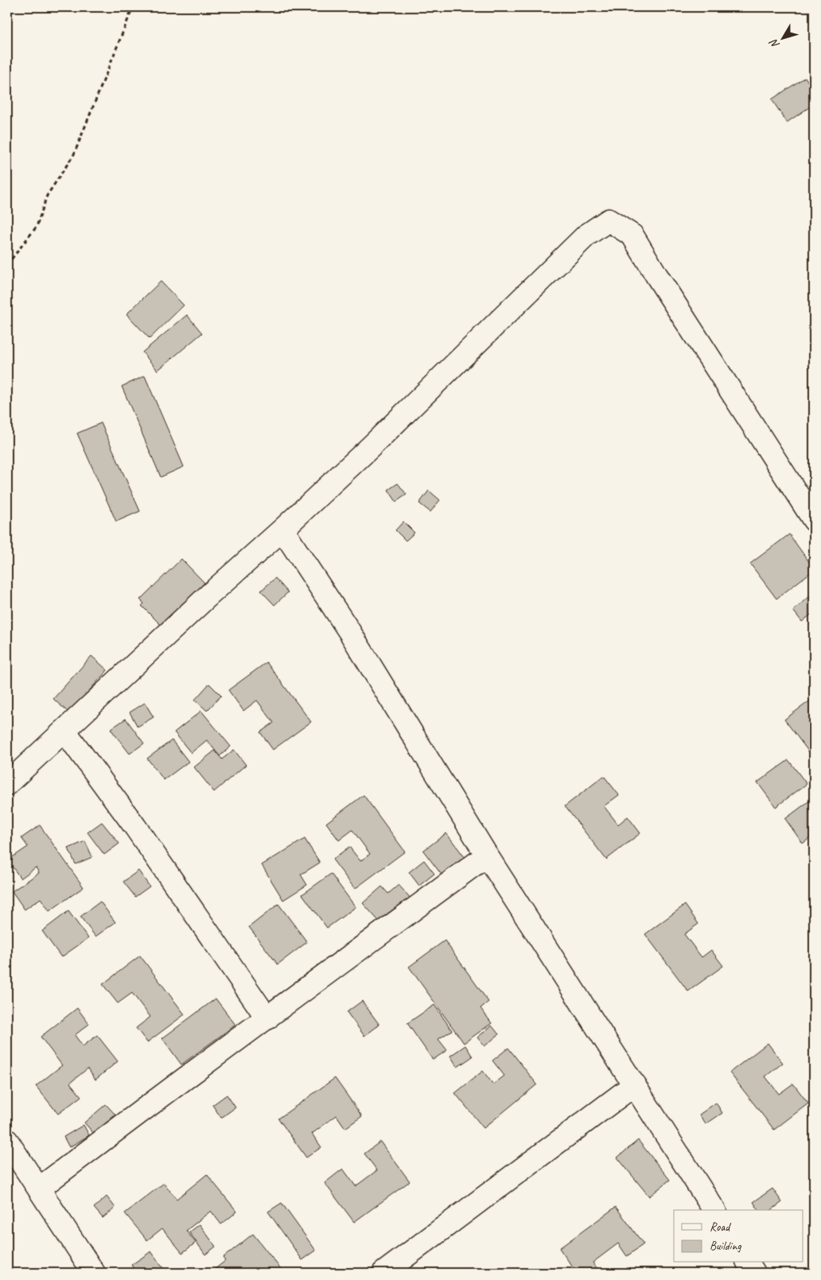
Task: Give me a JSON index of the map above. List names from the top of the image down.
{
  "legend": ["Road", "Building"],
  "north": "bottom left"
}
